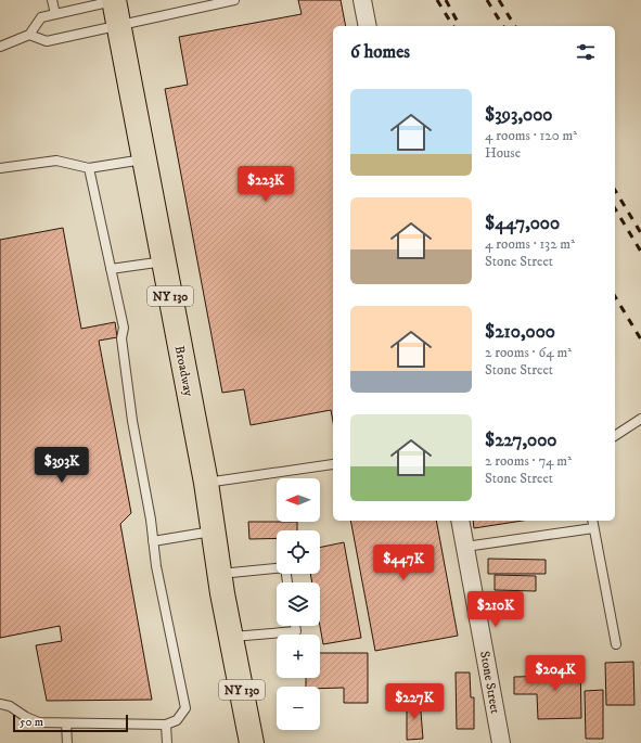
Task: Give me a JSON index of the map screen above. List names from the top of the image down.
{
  "streets": {
    "main road": ["NY 130", "Broadway"],
    "street": ["Stone Street"]
  },
  "scale_bar": "50 m",
  "north": "left",
  "page": {
    "heading": "6 homes",
    "list": [
      {
        "name": "$393,000",
        "note": "4 rooms · 120 m² · House"
      },
      {
        "name": "$447,000",
        "note": "4 rooms · 132 m² · Stone Street"
      },
      {
        "name": "$210,000",
        "note": "2 rooms · 64 m² · Stone Street"
      },
      {
        "name": "$227,000",
        "note": "2 rooms · 74 m² · Stone Street"
      }
    ],
    "price": [
      "$223K",
      "$393K",
      "$447K",
      "$210K",
      "$204K",
      "$227K"
    ],
    "map_buttons": ["+", "−"],
    "scale": "50 m"
  }
}
